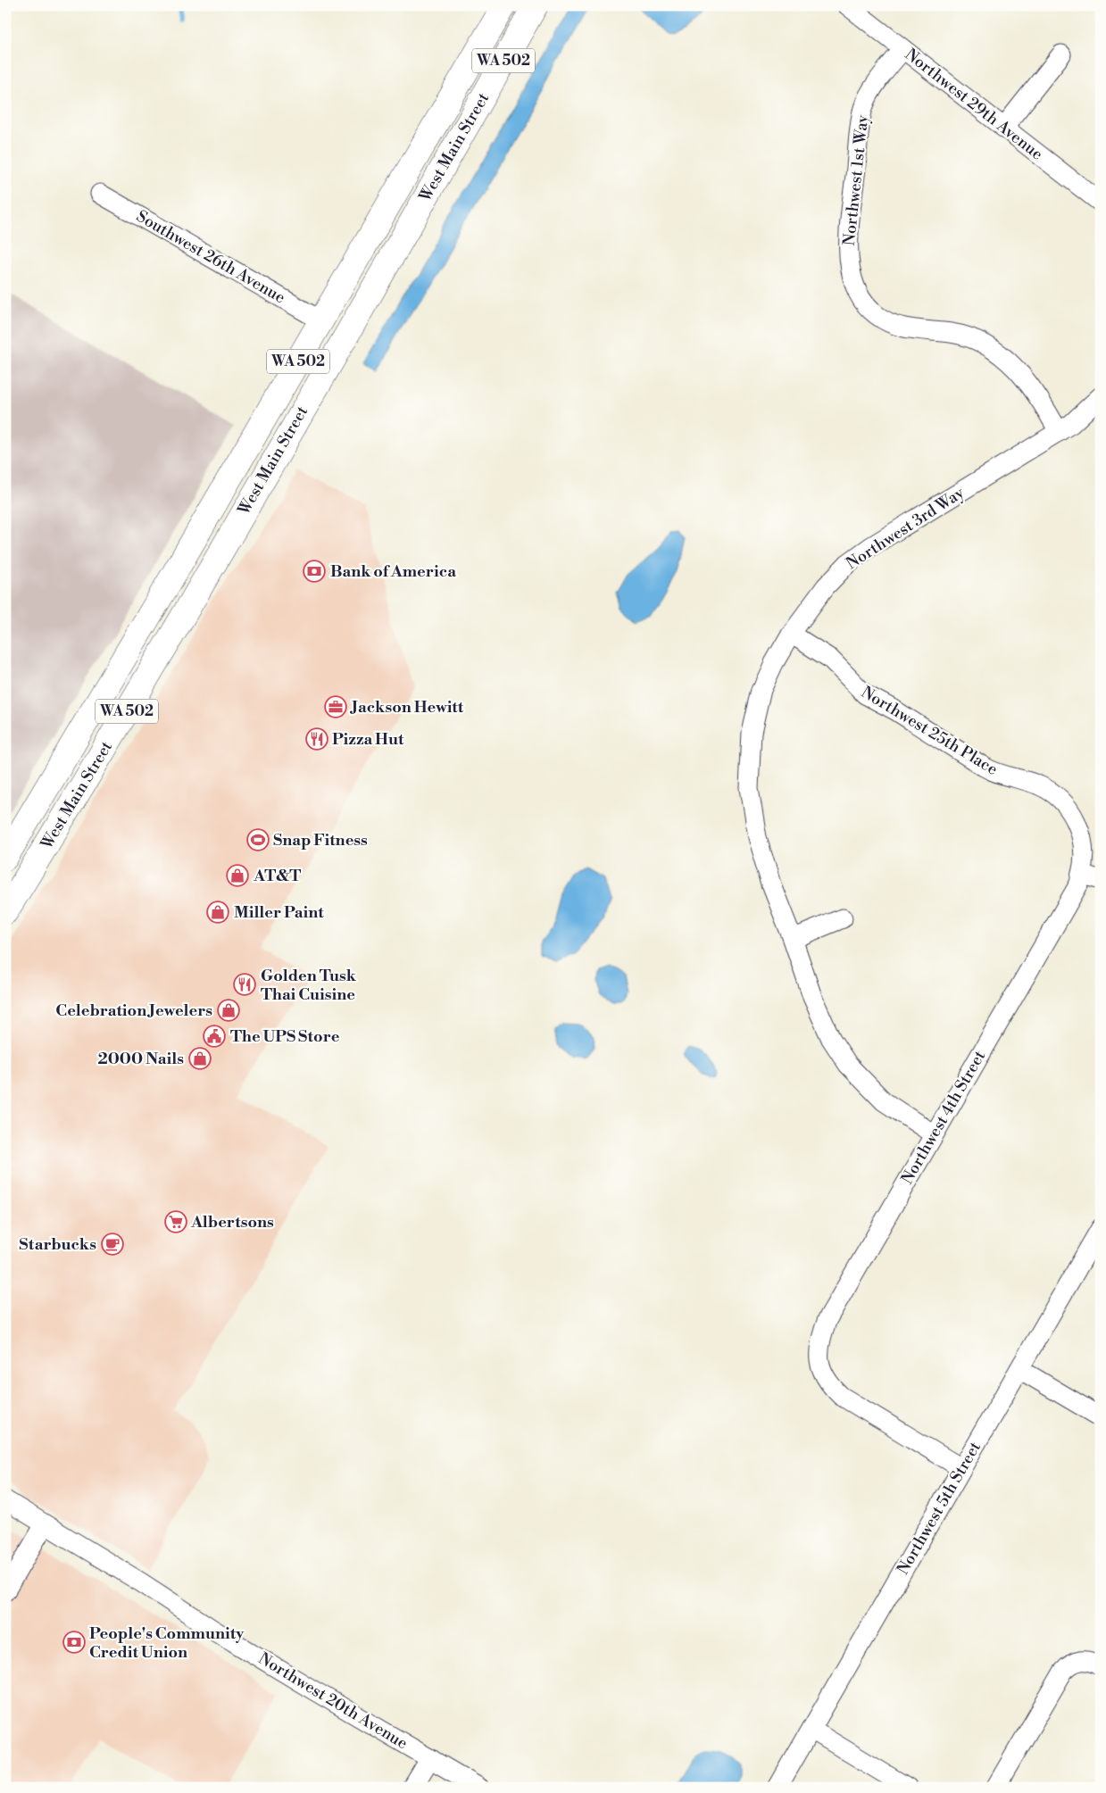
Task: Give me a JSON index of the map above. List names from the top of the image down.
{
  "streets": {
    "highway": ["WA 502", "West Main Street"],
    "street": [
      "Northwest 29th Avenue",
      "Northwest 1st Way",
      "Southwest 26th Avenue",
      "Northwest 3rd Way",
      "Northwest 25th Place",
      "Northwest 4th Street",
      "Northwest 5th Street",
      "Northwest 20th Avenue"
    ]
  },
  "crossings": [
    ["Northwest 29th Avenue", "Northwest 1st Way"],
    ["West Main Street", "Southwest 26th Avenue"],
    ["Northwest 1st Way", "Northwest 3rd Way"],
    ["Northwest 3rd Way", "Northwest 25th Place"],
    ["Northwest 3rd Way", "Northwest 4th Street"],
    ["Northwest 25th Place", "Northwest 4th Street"],
    ["Northwest 4th Street", "Northwest 5th Street"]
  ],
  "places": {
    "bank": ["Bank of America", "People's Community Credit Union"],
    "office": ["Jackson Hewitt"],
    "restaurant": ["Pizza Hut", "Golden Tusk Thai Cuisine"],
    "sports": ["Snap Fitness"],
    "shop": [
      "AT&T",
      "Miller Paint",
      "Celebration Jewelers",
      "2000 Nails"
    ],
    "public building": ["The UPS Store"],
    "supermarket": ["Albertsons"],
    "cafe": ["Starbucks"]
  }
}
